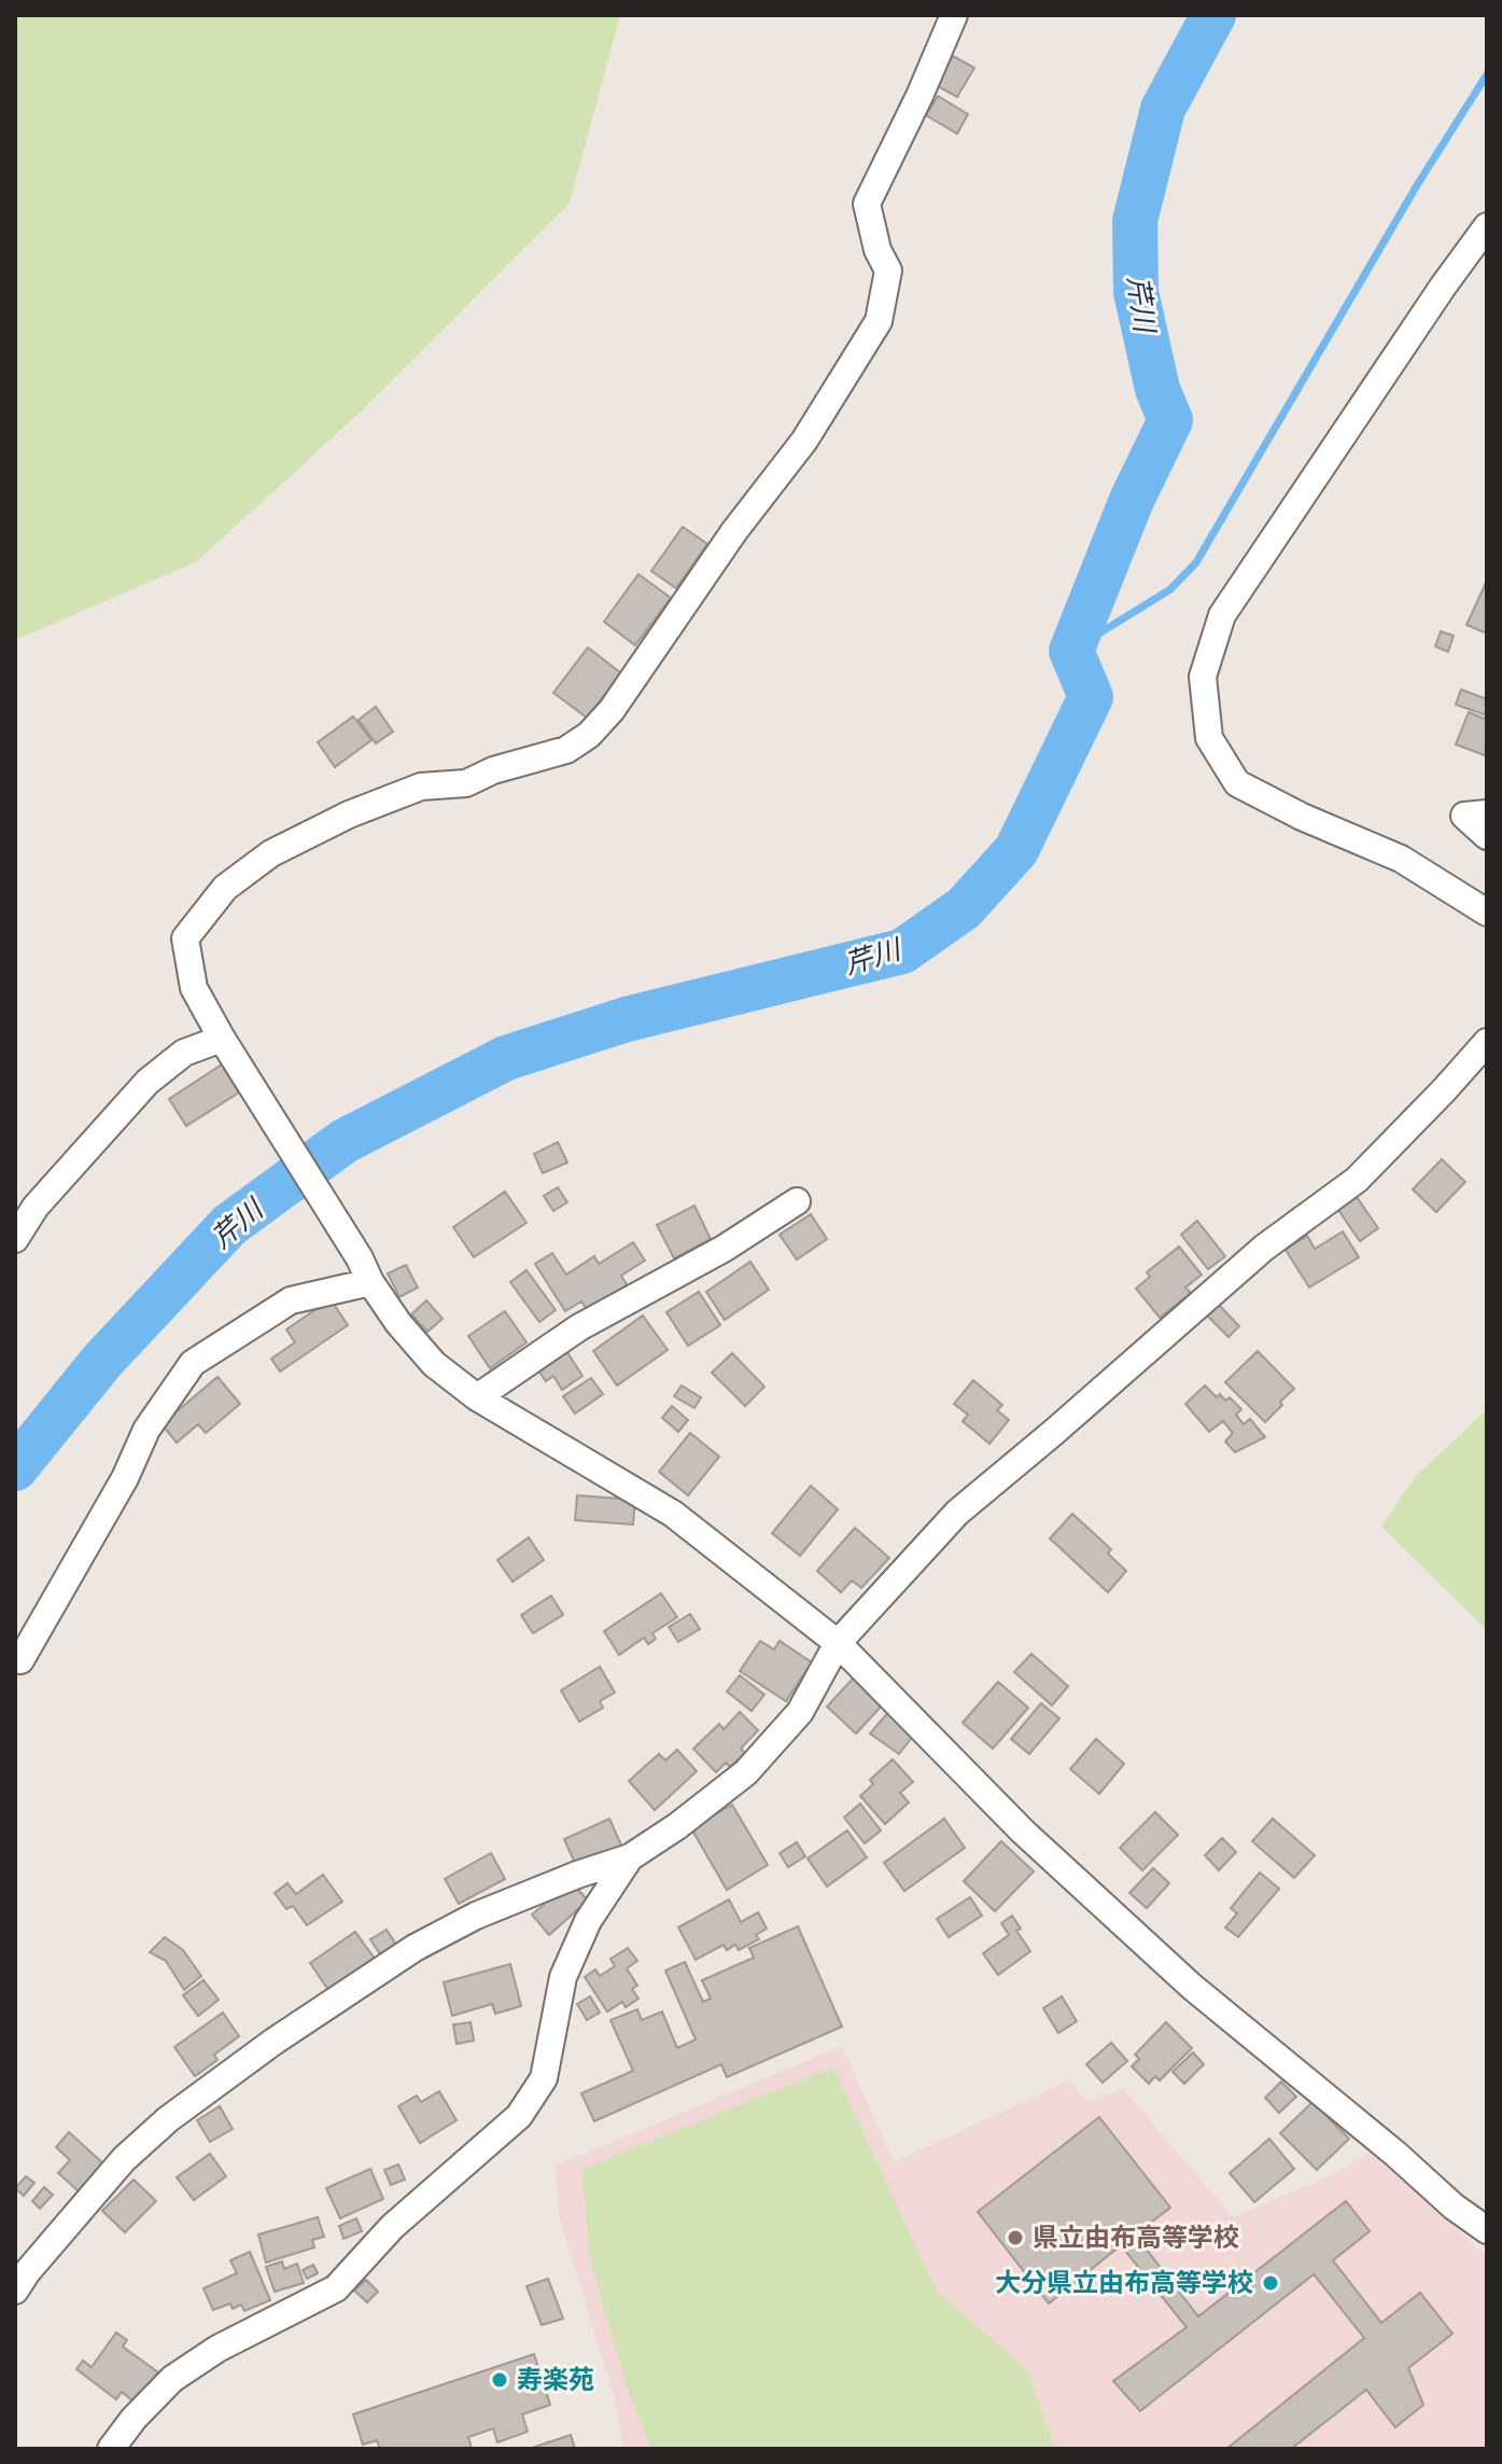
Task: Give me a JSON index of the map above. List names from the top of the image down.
{
  "water": ["芹川"],
  "places": ["県立由布高等学校", "大分県立由布高等学校", "寿楽苑"]
}
